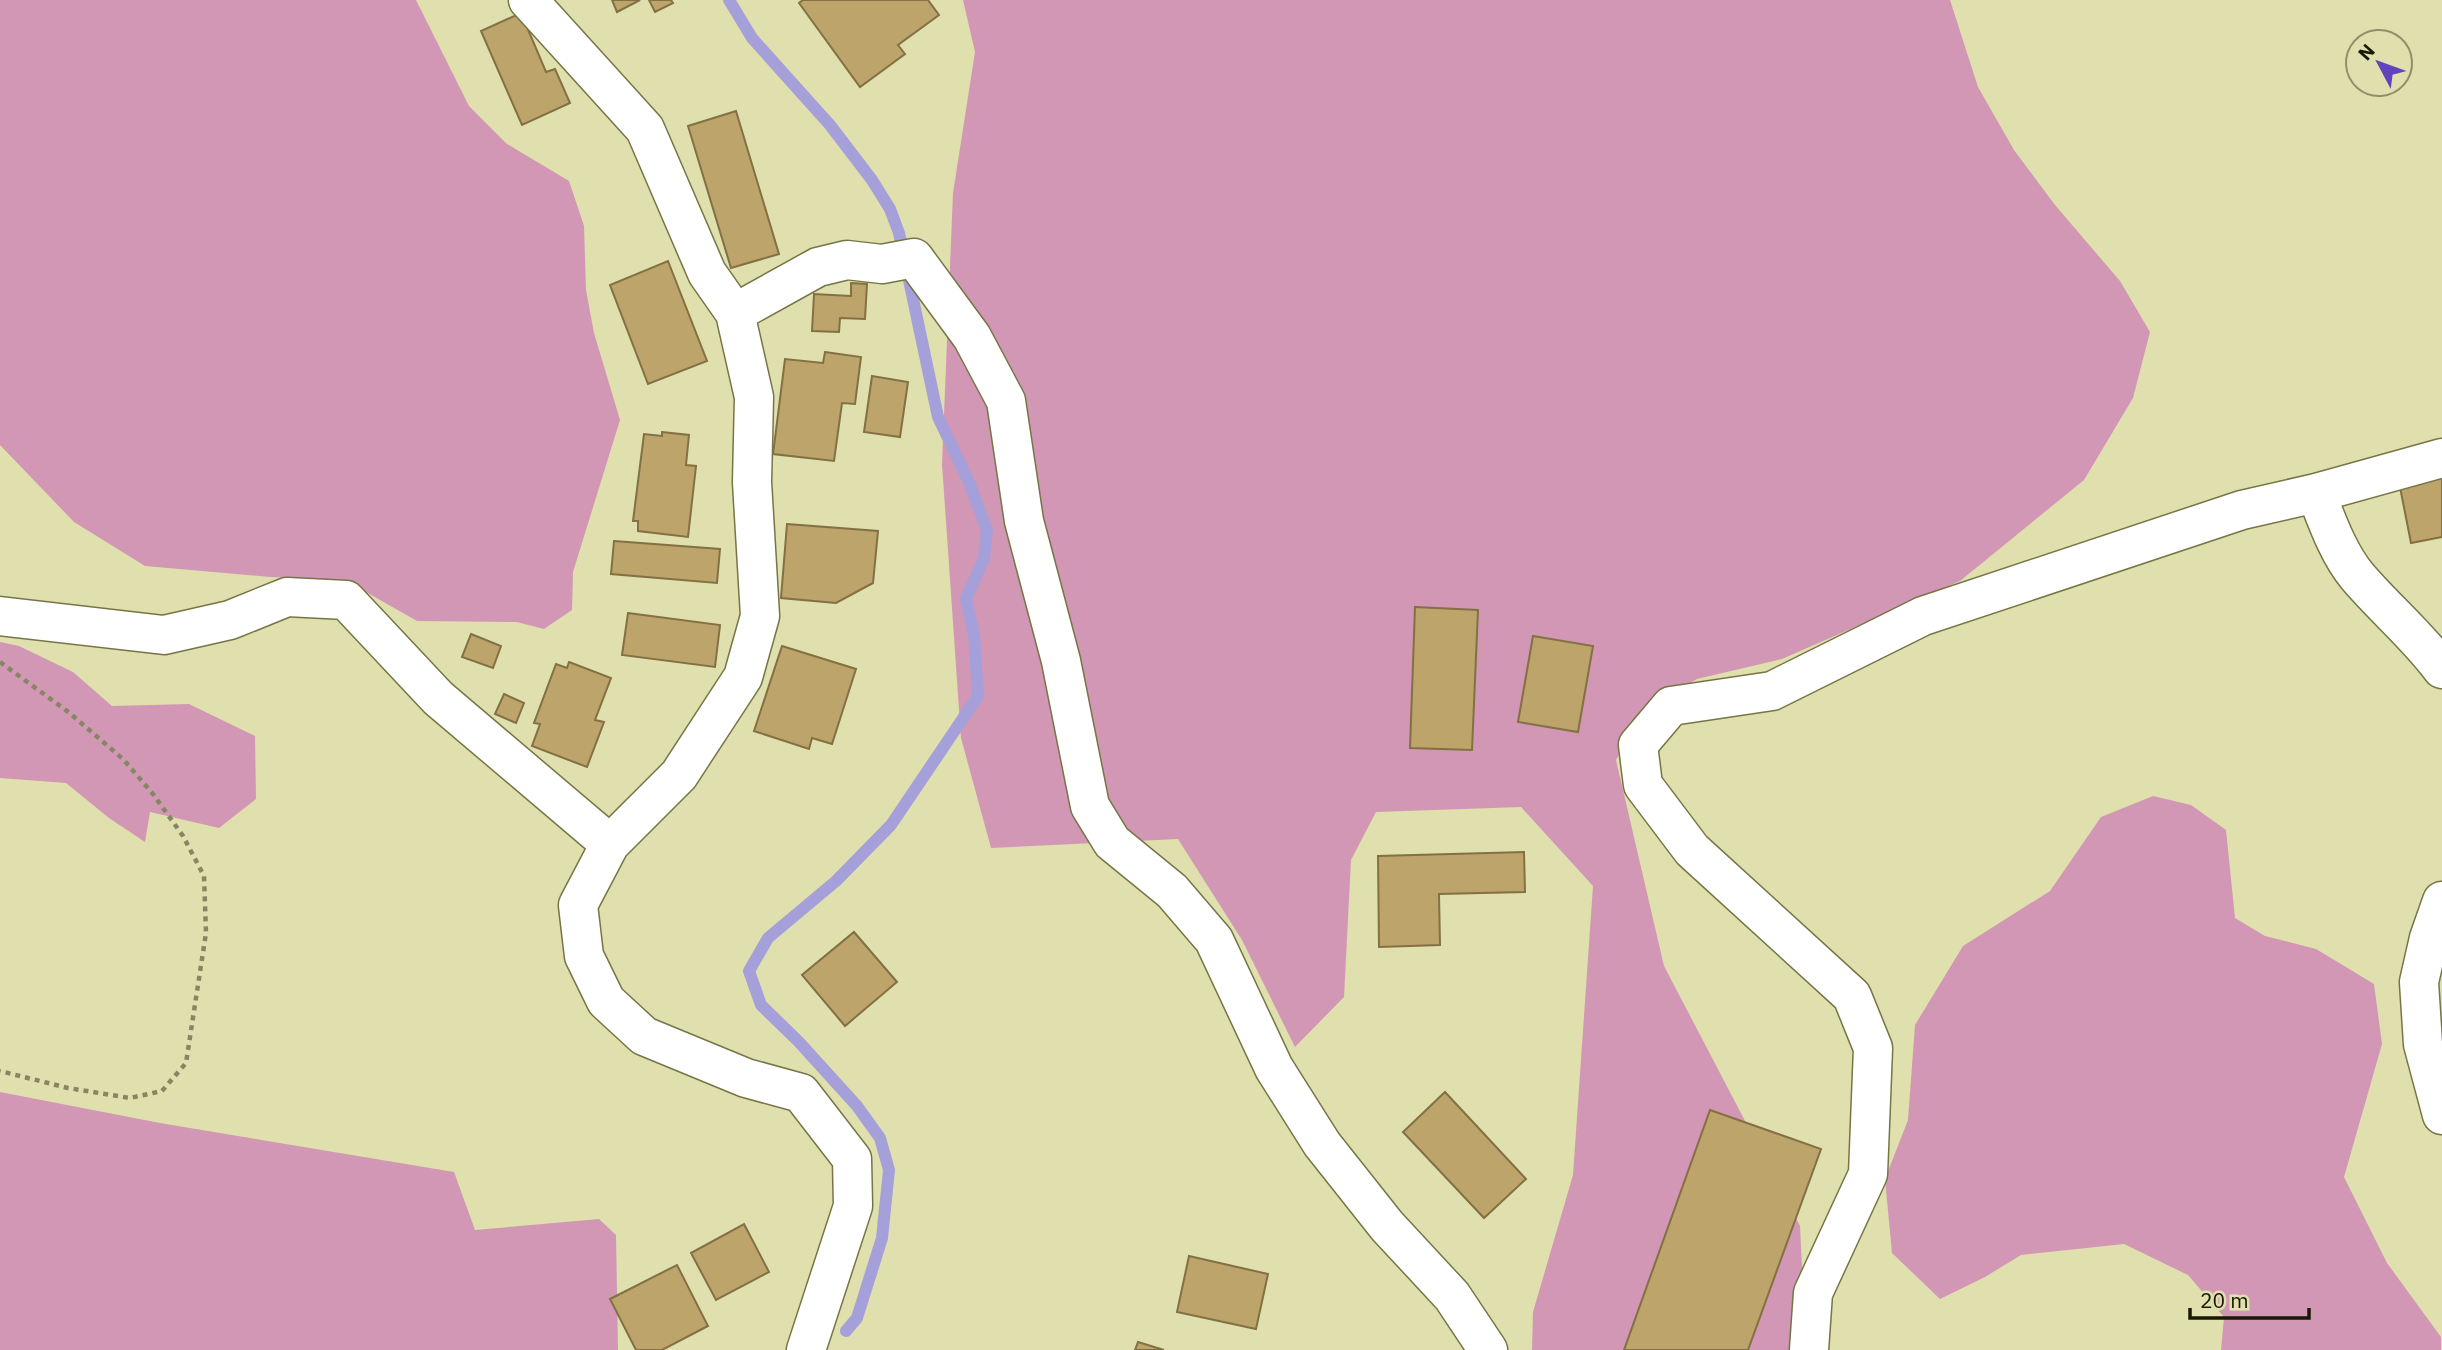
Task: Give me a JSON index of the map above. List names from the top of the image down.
{
  "scale_bar": "20 m",
  "north": "top left"
}
